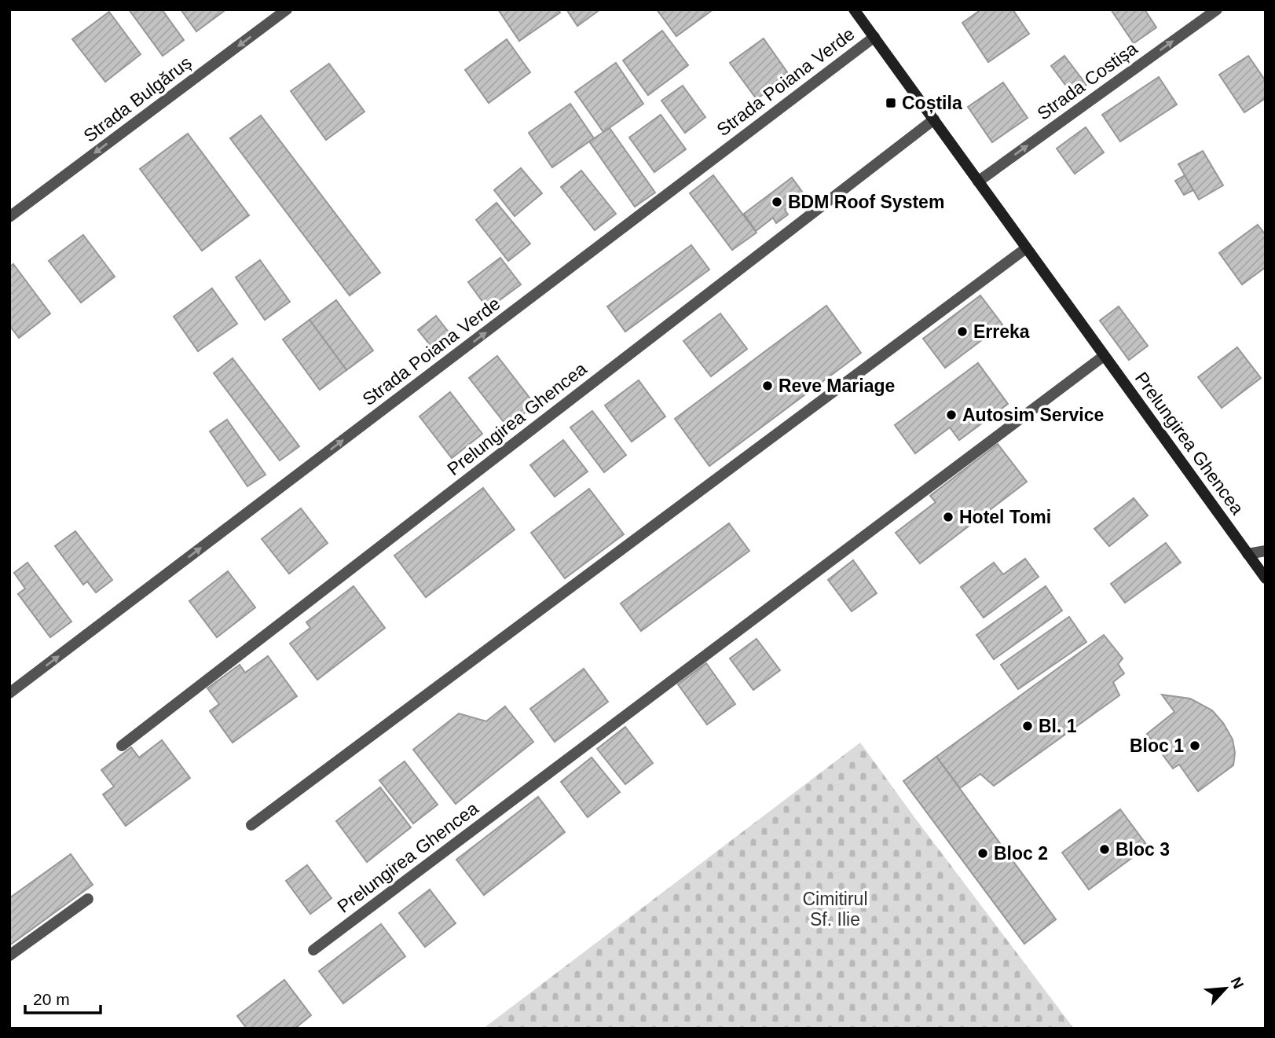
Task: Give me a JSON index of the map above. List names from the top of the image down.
{
  "streets": {
    "main road": ["Prelungirea Ghencea"],
    "street": ["Strada Costișa", "Strada Poiana Verde", "Strada Bulgăruș"]
  },
  "crossings": [
    ["Strada Costișa", "Prelungirea Ghencea"],
    ["Strada Poiana Verde", "Prelungirea Ghencea"]
  ],
  "one_way": ["Strada Costișa", "Strada Poiana Verde", "Strada Bulgăruș"],
  "parks": ["Cimitirul Sf. Ilie"],
  "places": {
    "transit": ["Coștila"],
    "other": [
      "BDM Roof System",
      "Erreka",
      "Reve Mariage",
      "Autosim Service",
      "Hotel Tomi",
      "Bl. 1",
      "Bloc 1",
      "Bloc 3",
      "Bloc 2"
    ]
  },
  "scale_bar": "20 m",
  "north": "top right"
}
